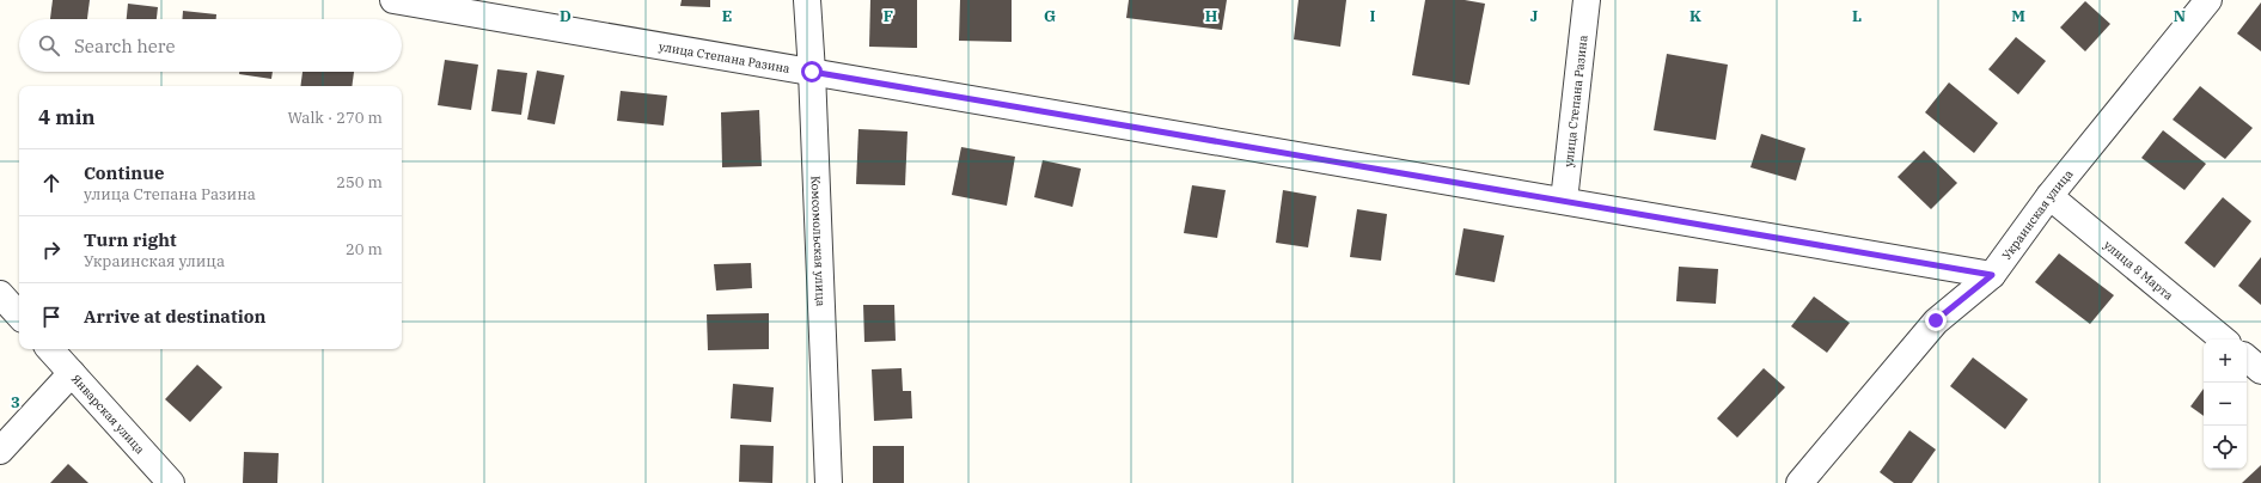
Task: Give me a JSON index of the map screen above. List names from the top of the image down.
{
  "streets": {
    "street": [
      "улица Степана Разина",
      "Украинская улица",
      "Комсомольская улица",
      "улица 8 Марта",
      "Январская улица"
    ]
  },
  "crossings": [
    ["улица Степана Разина", "Украинская улица"],
    ["улица Степана Разина", "Комсомольская улица"],
    ["Украинская улица", "улица 8 Марта"]
  ],
  "page": {
    "search": "Search here",
    "heading": ["4 min", "Walk · 270 m"],
    "list": [
      ["Continue", "улица Степана Разина", "250 m"],
      ["Turn right", "Украинская улица", "20 m"],
      "Arrive at destination"
    ],
    "map_buttons": ["+", "−"]
  },
  "grid": {
    "columns": [
      "D",
      "E",
      "F",
      "G",
      "H",
      "I",
      "J",
      "K",
      "L",
      "M",
      "N"
    ],
    "rows": ["3"]
  }
}
